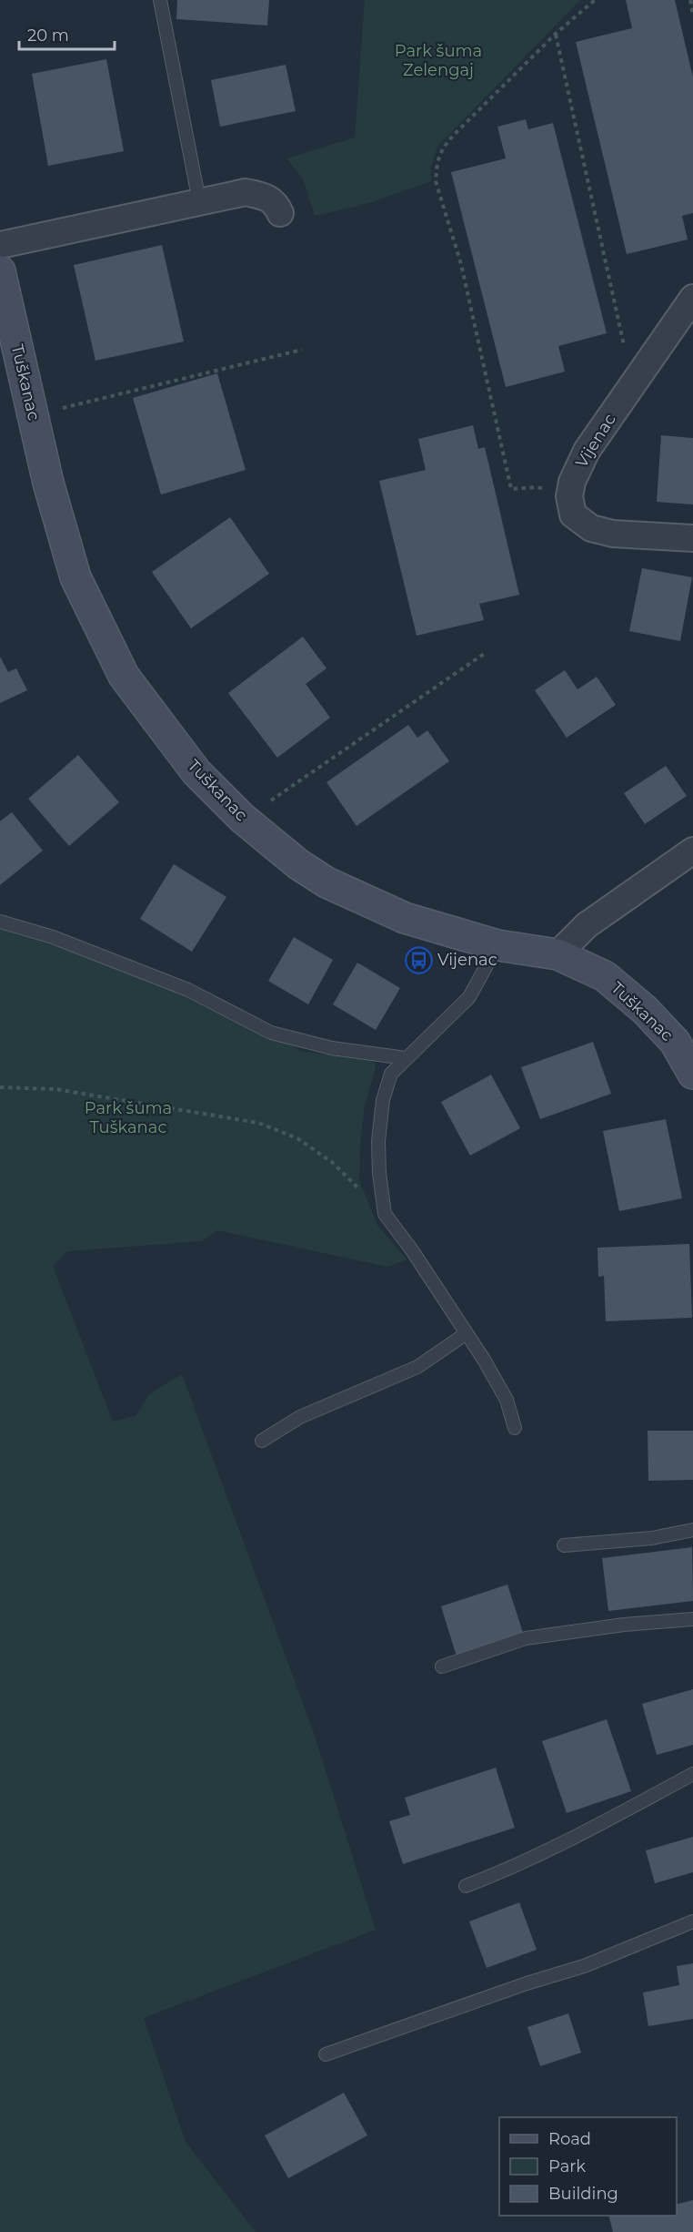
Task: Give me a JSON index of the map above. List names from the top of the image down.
{
  "streets": {
    "street": ["Tuškanac", "Vijenac"]
  },
  "parks": ["Park šuma Zelengaj", "Park šuma Tuškanac"],
  "places": {
    "bus stop": ["Vijenac"]
  },
  "legend": ["Road", "Park", "Building"],
  "scale_bar": "20 m"
}
